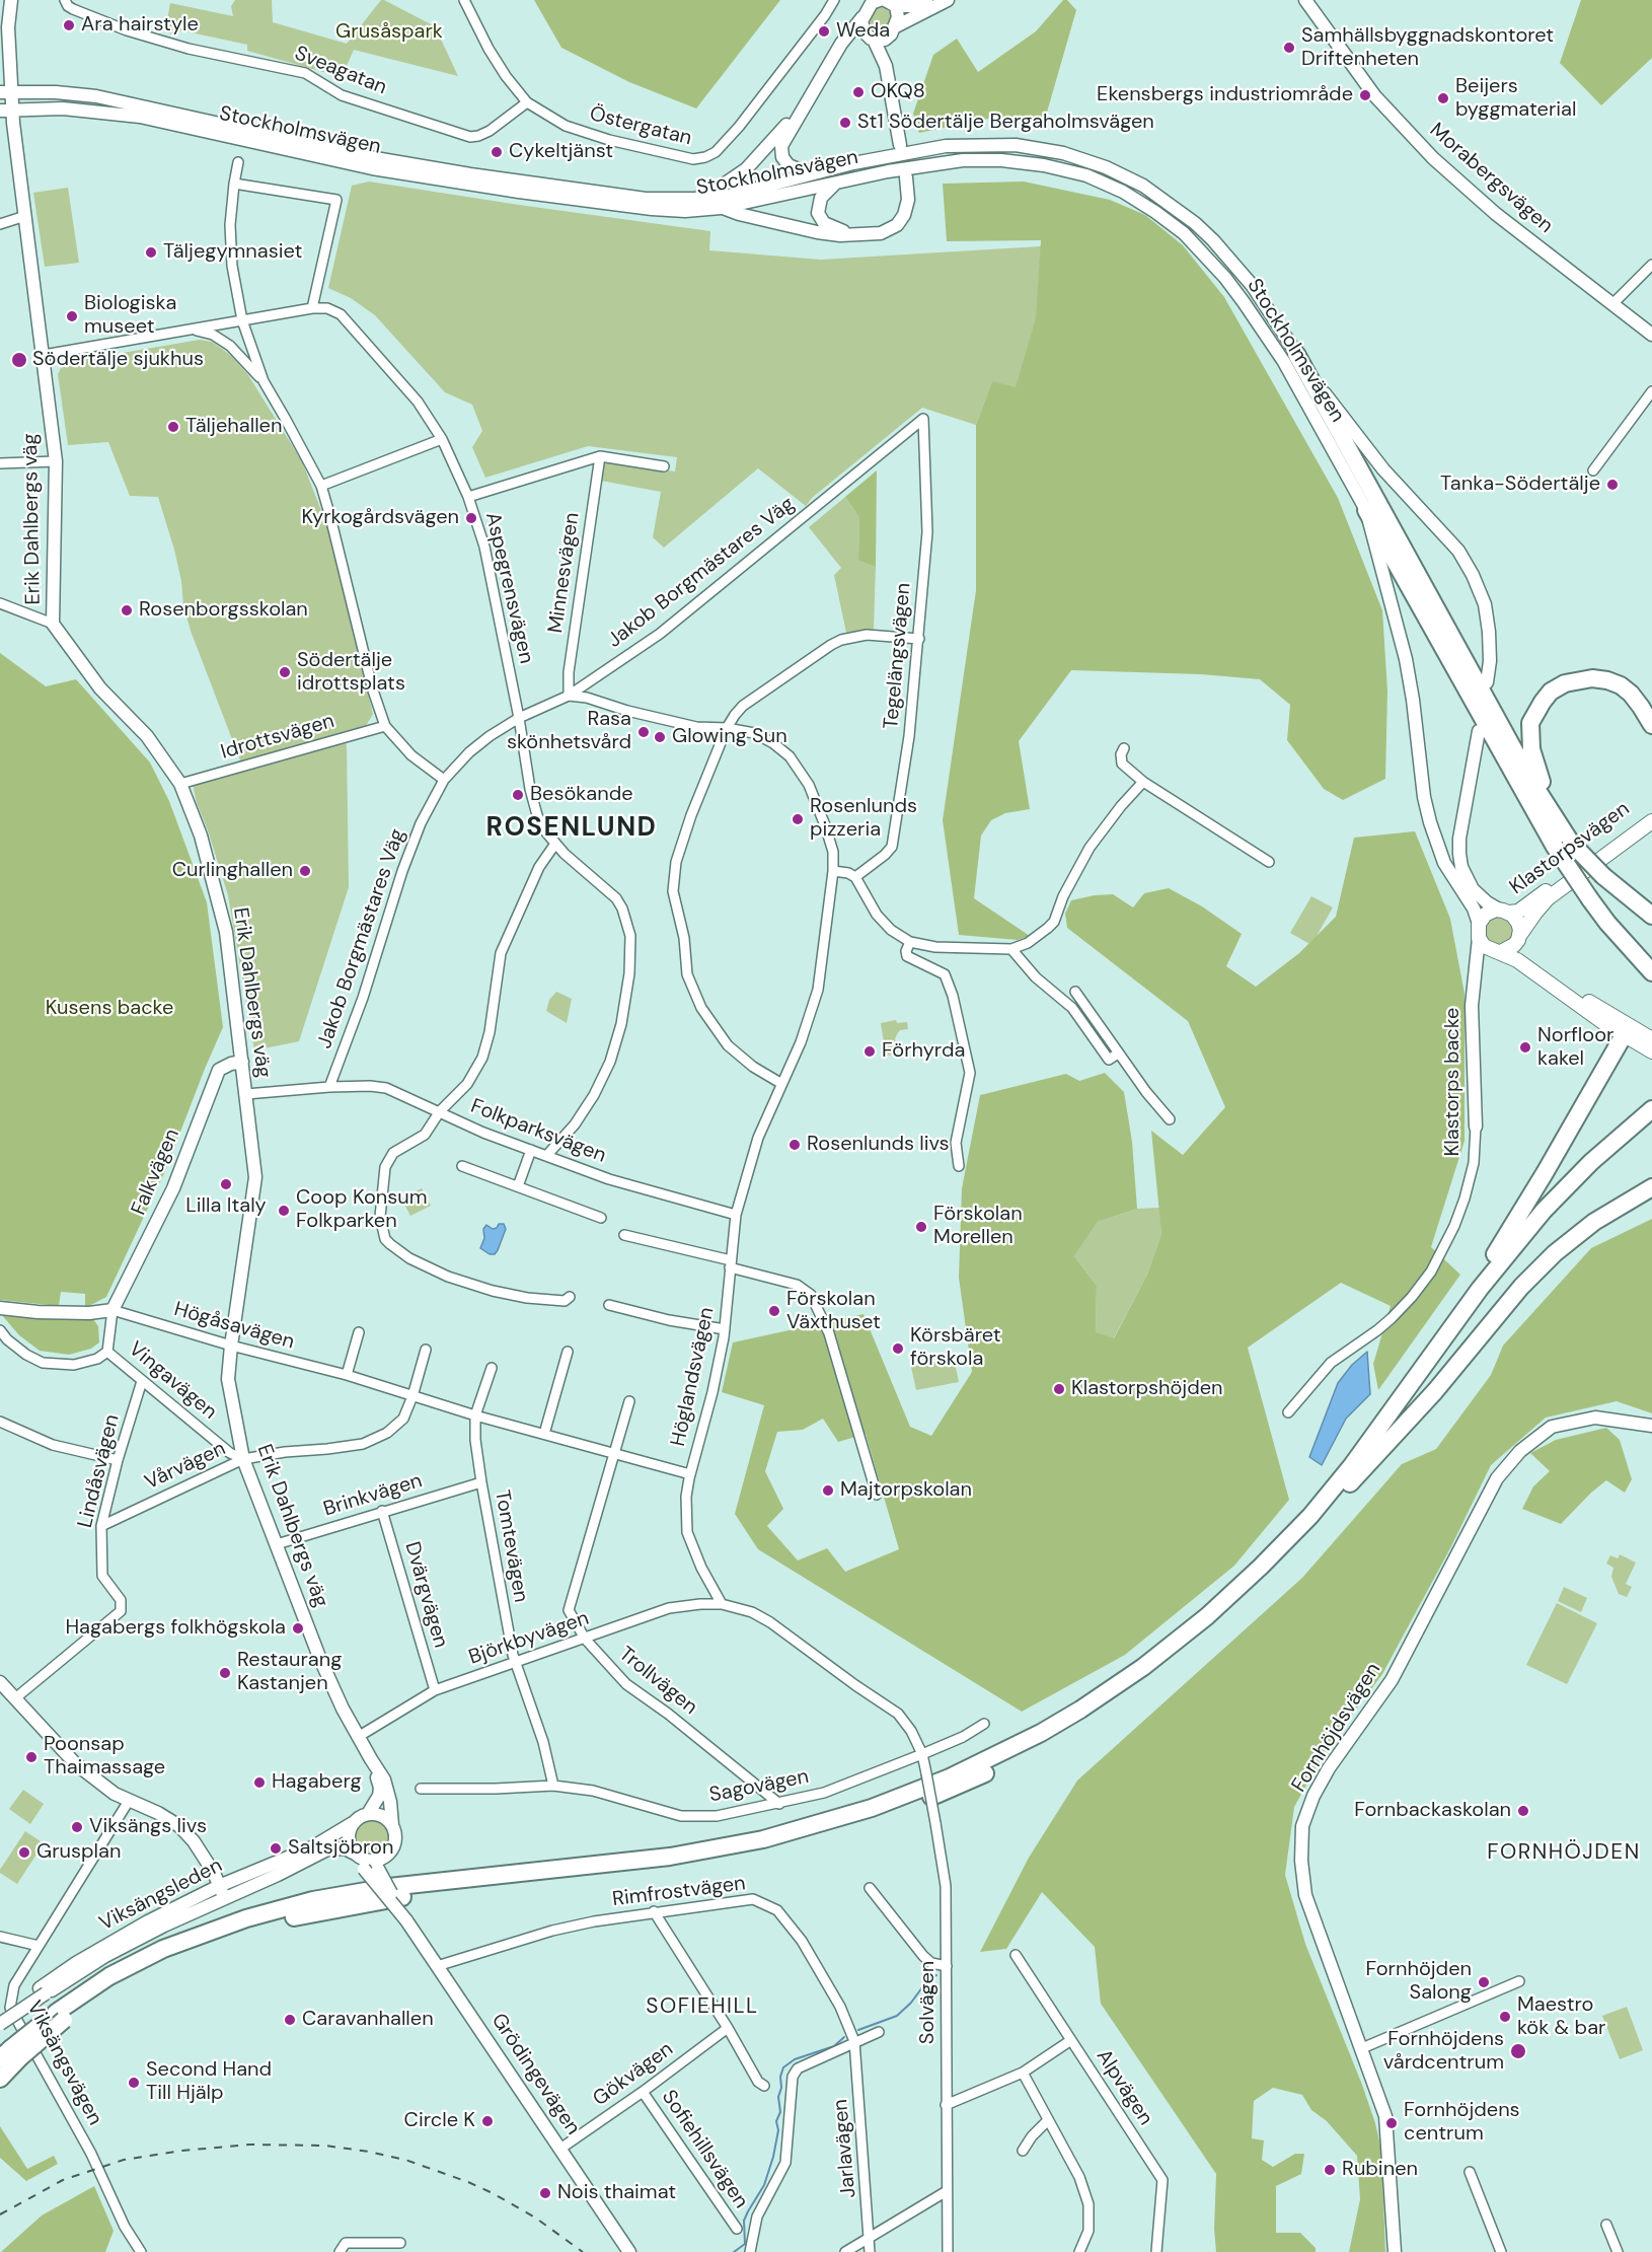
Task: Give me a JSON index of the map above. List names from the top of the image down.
{
  "streets": {
    "main road": [
      "Stockholmsvägen",
      "Morabergsvägen",
      "Erik Dahlbergs väg",
      "Klastorpsvägen",
      "Klastorps backe",
      "Falkvägen",
      "Fornhöjdsvägen",
      "Viksängsleden",
      "Grödingevägen"
    ],
    "street": [
      "Sveagatan",
      "Östergatan",
      "Minnesvägen",
      "Jakob Borgmästares Väg",
      "Aspegrensvägen",
      "Tegelängsvägen",
      "Idrottsvägen",
      "Folkparksvägen",
      "Högåsavägen",
      "Höglandsvägen",
      "Vingavägen",
      "Vårvägen",
      "Lindåsvägen",
      "Brinkvägen",
      "Tomtevägen",
      "Dvärgvägen",
      "Björkbyvägen",
      "Trollvägen",
      "Sagovägen",
      "Rimfrostvägen",
      "Solvägen",
      "Viksängsvägen",
      "Gökvägen",
      "Alpvägen",
      "Jarlavägen",
      "Sofiehillsvägen"
    ]
  },
  "crossings": [
    ["Sveagatan", "Östergatan"],
    ["Stockholmsvägen", "Erik Dahlbergs väg"],
    ["Stockholmsvägen", "Klastorpsvägen"],
    ["Stockholmsvägen", "Klastorps backe"],
    ["Erik Dahlbergs väg", "Idrottsvägen"],
    ["Erik Dahlbergs väg", "Falkvägen"],
    ["Erik Dahlbergs väg", "Högåsavägen"],
    ["Erik Dahlbergs väg", "Vingavägen"],
    ["Erik Dahlbergs väg", "Vårvägen"],
    ["Erik Dahlbergs väg", "Brinkvägen"],
    ["Erik Dahlbergs väg", "Björkbyvägen"],
    ["Erik Dahlbergs väg", "Viksängsleden"],
    ["Erik Dahlbergs väg", "Grödingevägen"],
    ["Minnesvägen", "Jakob Borgmästares Väg"],
    ["Minnesvägen", "Höglandsvägen"],
    ["Jakob Borgmästares Väg", "Aspegrensvägen"],
    ["Jakob Borgmästares Väg", "Tegelängsvägen"],
    ["Jakob Borgmästares Väg", "Folkparksvägen"],
    ["Jakob Borgmästares Väg", "Höglandsvägen"],
    ["Aspegrensvägen", "Folkparksvägen"],
    ["Klastorpsvägen", "Klastorps backe"],
    ["Folkparksvägen", "Höglandsvägen"],
    ["Falkvägen", "Högåsavägen"],
    ["Falkvägen", "Vingavägen"],
    ["Högåsavägen", "Höglandsvägen"],
    ["Högåsavägen", "Vårvägen"],
    ["Högåsavägen", "Tomtevägen"],
    ["Högåsavägen", "Trollvägen"],
    ["Höglandsvägen", "Björkbyvägen"],
    ["Vingavägen", "Vårvägen"],
    ["Vingavägen", "Lindåsvägen"],
    ["Vårvägen", "Lindåsvägen"],
    ["Brinkvägen", "Tomtevägen"],
    ["Brinkvägen", "Dvärgvägen"],
    ["Tomtevägen", "Björkbyvägen"],
    ["Tomtevägen", "Sagovägen"],
    ["Dvärgvägen", "Björkbyvägen"],
    ["Björkbyvägen", "Trollvägen"],
    ["Trollvägen", "Sagovägen"],
    ["Sagovägen", "Solvägen"],
    ["Rimfrostvägen", "Grödingevägen"],
    ["Rimfrostvägen", "Jarlavägen"],
    ["Viksängsleden", "Grödingevägen"],
    ["Grödingevägen", "Gökvägen"],
    ["Gökvägen", "Sofiehillsvägen"]
  ],
  "districts": ["ROSENLUND", "FORNHÖJDEN", "SOFIEHILL"],
  "parks": ["Grusåspark", "Kusens backe"],
  "places": [
    "Ara hairstyle",
    "Weda",
    "Samhällsbyggnadskontoret Driftenheten",
    "OKQ8",
    "Ekensbergs industriområde",
    "Beijers byggmaterial",
    "St1 Södertälje Bergaholmsvägen",
    "Cykeltjänst",
    "Täljegymnasiet",
    "Biologiska museet",
    "Södertälje sjukhus",
    "Täljehallen",
    "Tanka-Södertälje",
    "Kyrkogårdsvägen",
    "Rosenborgsskolan",
    "Södertälje idrottsplats",
    "Rasa skönhetsvård",
    "Glowing Sun",
    "Besökande",
    "Rosenlunds pizzeria",
    "Curlinghallen",
    "Norfloor kakel",
    "Förhyrda",
    "Rosenlunds livs",
    "Lilla Italy",
    "Coop Konsum Folkparken",
    "Förskolan Morellen",
    "Förskolan Växthuset",
    "Körsbäret förskola",
    "Klastorpshöjden",
    "Majtorpskolan",
    "Hagabergs folkhögskola",
    "Restaurang Kastanjen",
    "Poonsap Thaimassage",
    "Hagaberg",
    "Fornbackaskolan",
    "Viksängs livs",
    "Saltsjöbron",
    "Grusplan",
    "Fornhöjden Salong",
    "Maestro kök & bar",
    "Caravanhallen",
    "Fornhöjdens vårdcentrum",
    "Second Hand Till Hjälp",
    "Circle K",
    "Fornhöjdens centrum",
    "Rubinen",
    "Nois thaimat"
  ]
}
